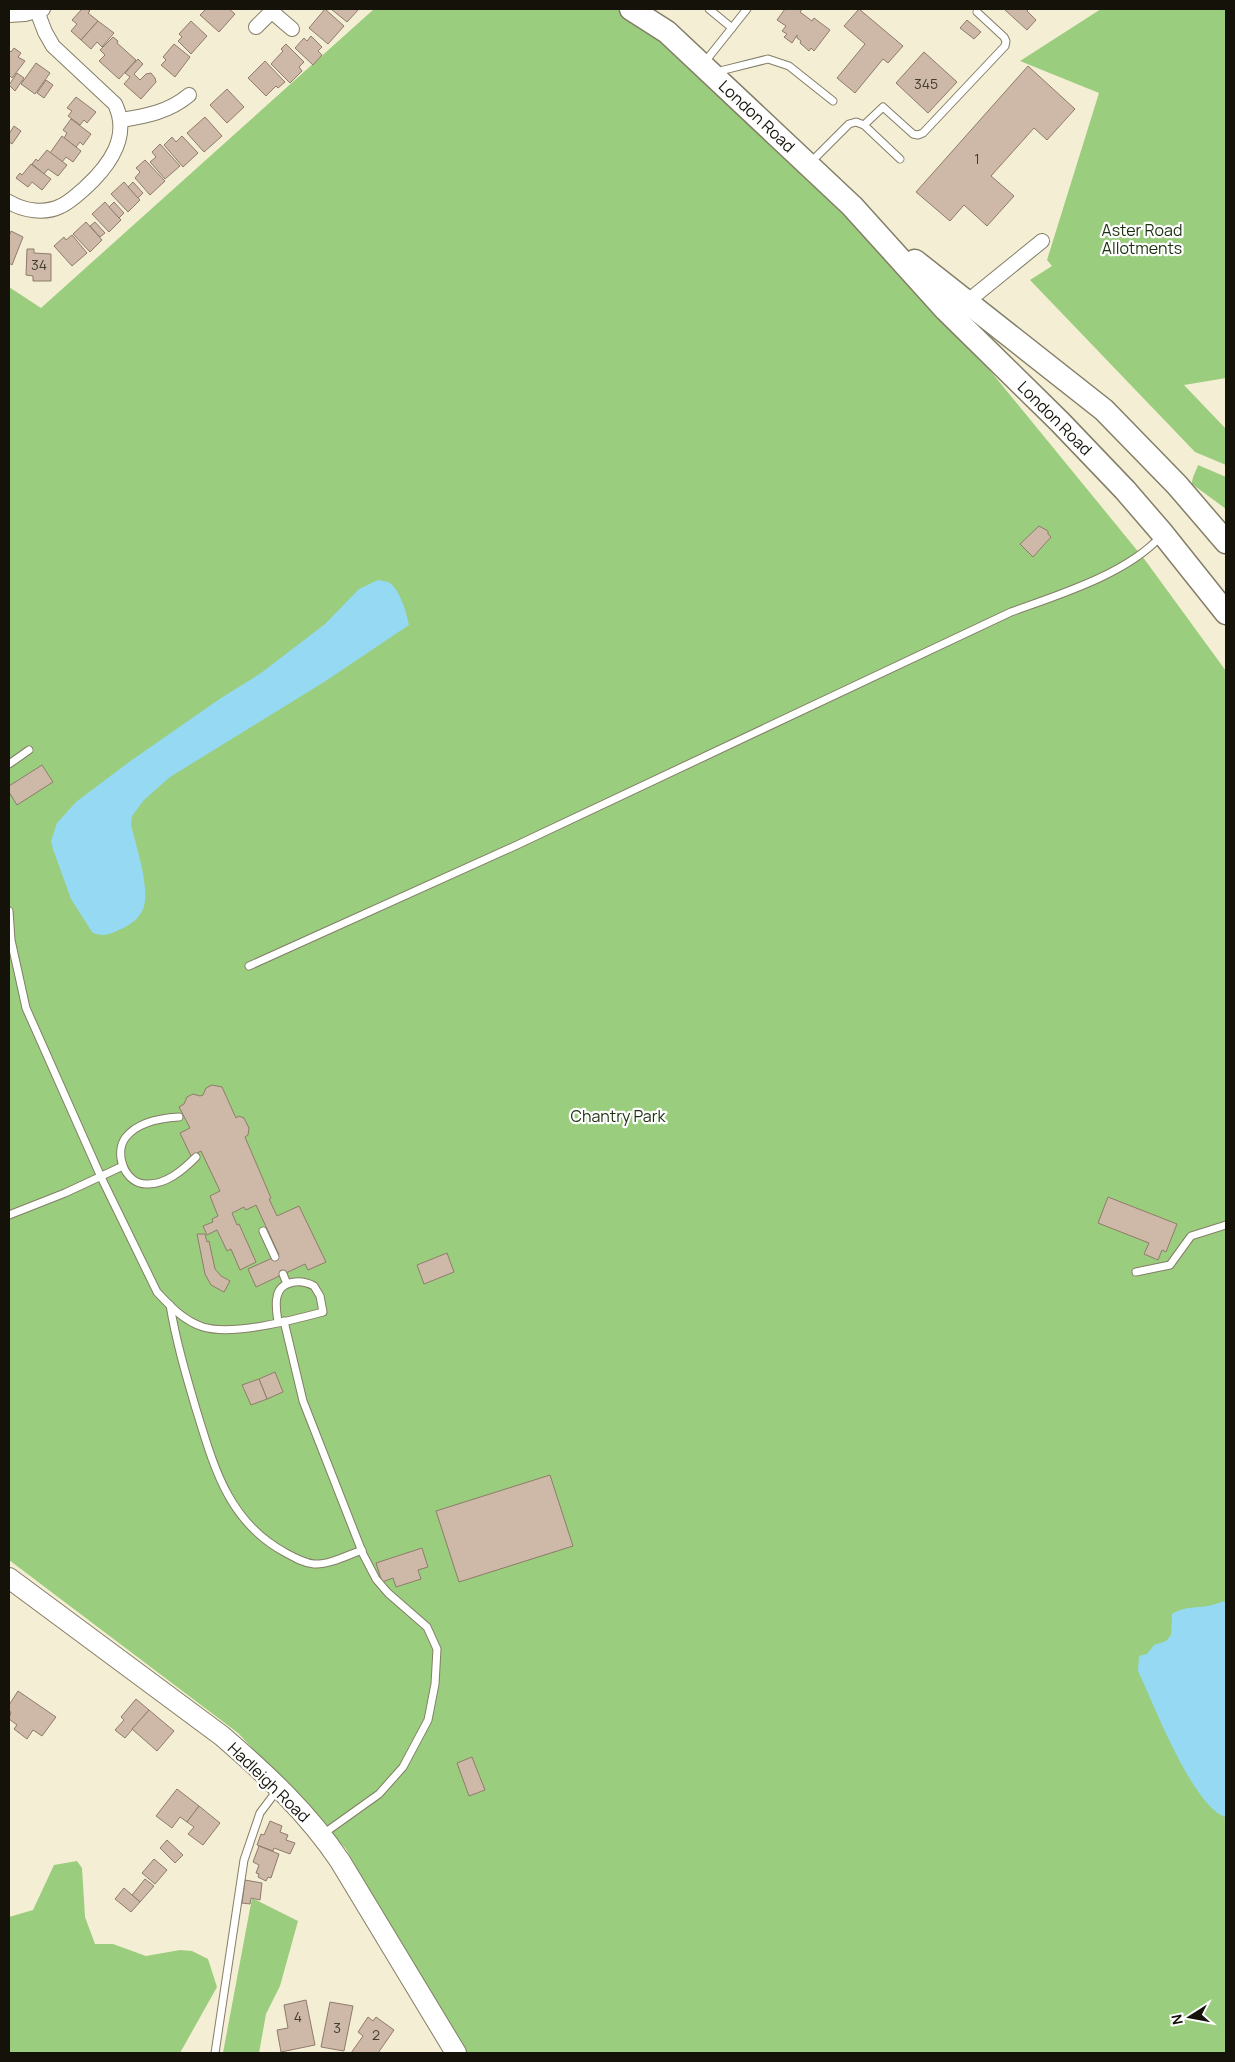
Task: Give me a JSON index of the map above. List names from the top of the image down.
{
  "streets": {
    "main road": ["London Road"],
    "street": ["Hadleigh Road"]
  },
  "parks": ["Aster Road Allotments", "Chantry Park"],
  "house_numbers": [
    "345",
    "1",
    "34",
    "4",
    "3",
    "2"
  ],
  "north": "left"
}
